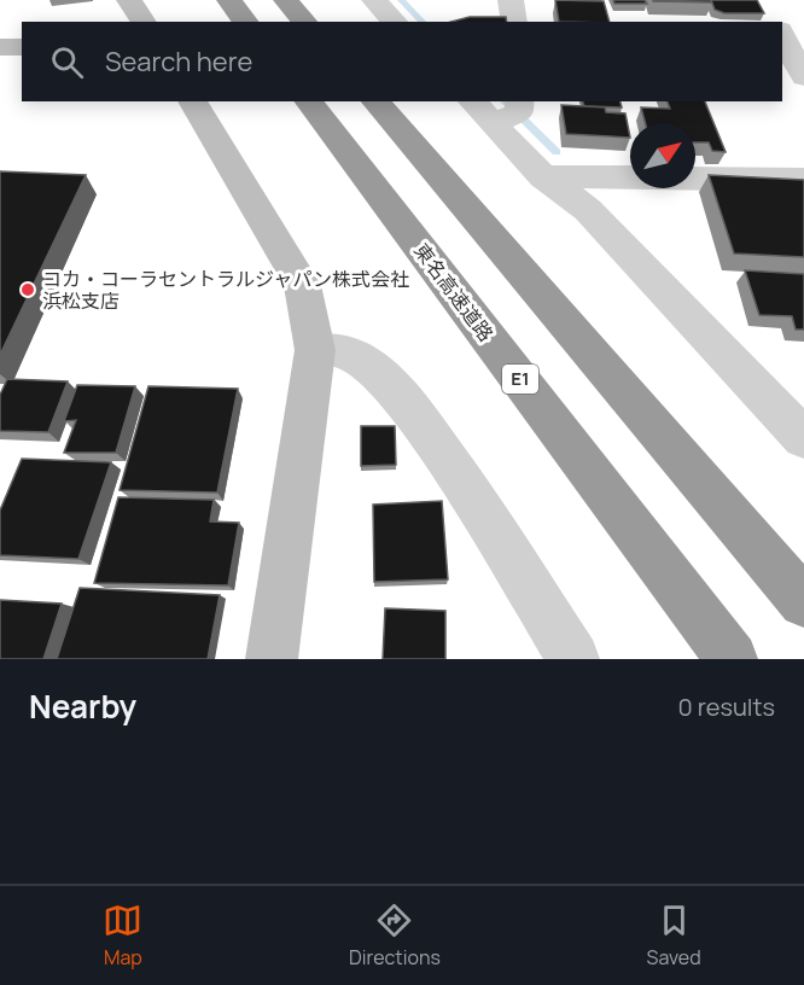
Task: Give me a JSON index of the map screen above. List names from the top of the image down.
{
  "streets": {
    "highway": ["東名高速道路", "E1"]
  },
  "places": ["コカ・コーラセントラルジャパン株式会社 浜松支店"],
  "north": "top right",
  "page": {
    "search": "Search here",
    "heading": ["Nearby", "0 results"],
    "nav": ["Map", "Directions", "Saved"]
  }
}
